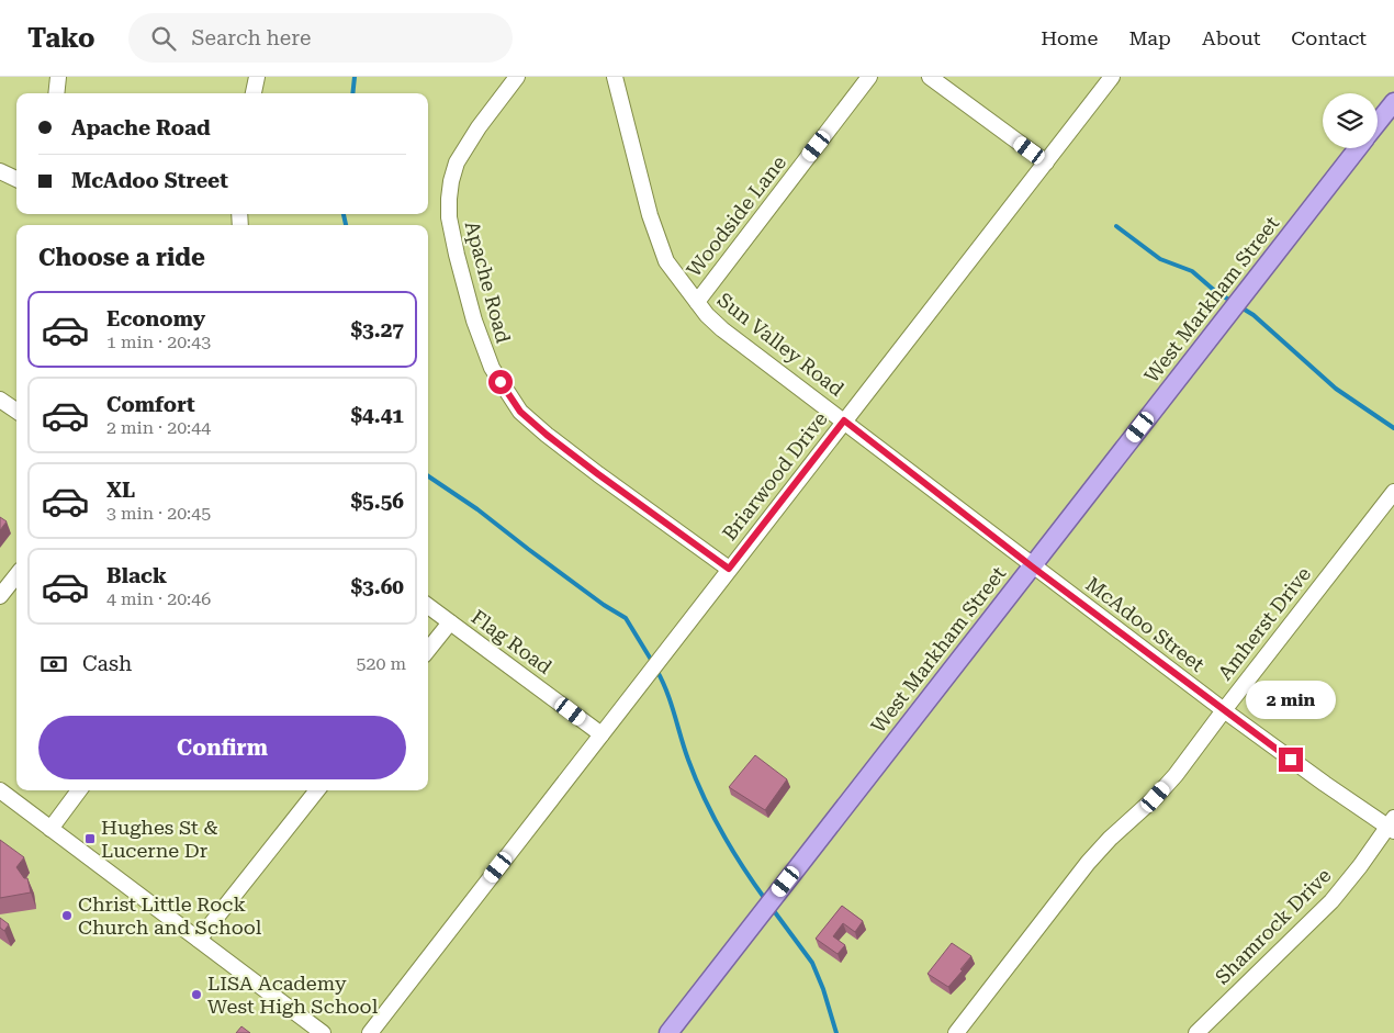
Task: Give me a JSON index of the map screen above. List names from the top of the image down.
{
  "streets": {
    "main road": ["West Markham Street"],
    "street": [
      "Woodside Lane",
      "Apache Road",
      "Sun Valley Road",
      "Briarwood Drive",
      "Amherst Drive",
      "McAdoo Street",
      "Flag Road",
      "Shamrock Drive"
    ]
  },
  "crossings": [
    ["Woodside Lane", "Sun Valley Road"],
    ["Apache Road", "Briarwood Drive"],
    ["West Markham Street", "Sun Valley Road"],
    ["West Markham Street", "McAdoo Street"],
    ["Sun Valley Road", "Briarwood Drive"],
    ["Sun Valley Road", "McAdoo Street"],
    ["Briarwood Drive", "Flag Road"],
    ["Amherst Drive", "McAdoo Street"],
    ["McAdoo Street", "Shamrock Drive"]
  ],
  "places": {
    "transit": ["Hughes St & Lucerne Dr"],
    "other": ["Christ Little Rock Church and School", "LISA Academy West High School"]
  },
  "page": {
    "header": "Tako",
    "search": "Search here",
    "nav": [
      "Home",
      "Map",
      "About",
      "Contact"
    ],
    "banner": ["Apache Road", "McAdoo Street"],
    "heading": "Choose a ride",
    "list": [
      {
        "name": "Economy",
        "note": "1 min · 20:43",
        "value": "$3.27"
      },
      {
        "name": "Comfort",
        "note": "2 min · 20:44",
        "value": "$4.41"
      },
      {
        "name": "XL",
        "note": "3 min · 20:45",
        "value": "$5.56"
      },
      {
        "name": "Black",
        "note": "4 min · 20:46",
        "value": "$3.60"
      }
    ],
    "pay": ["Cash", "520 m"],
    "bubble": "2 min",
    "buttons": "Confirm"
  }
}
